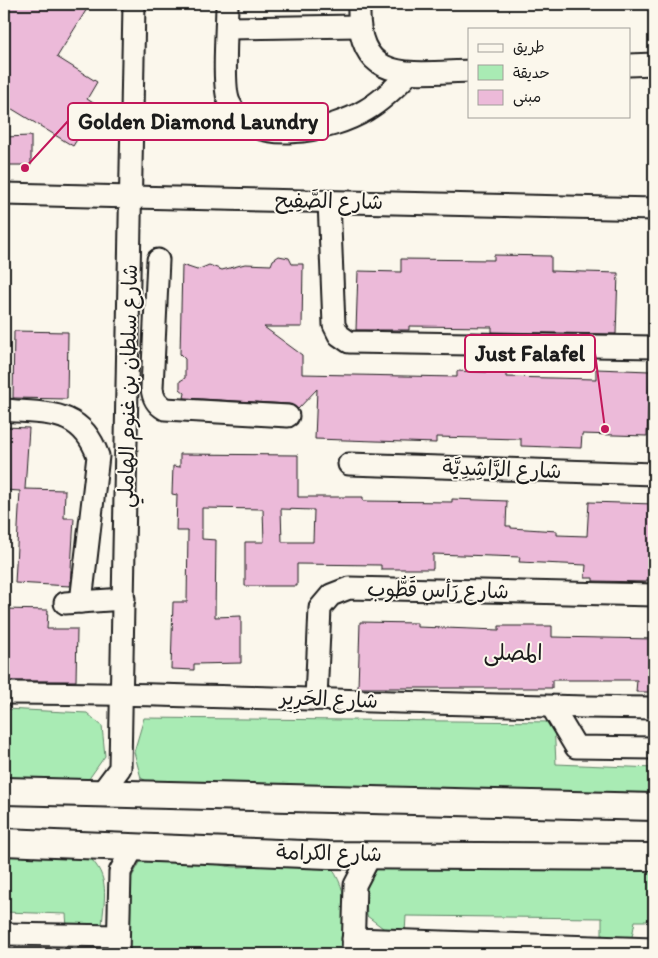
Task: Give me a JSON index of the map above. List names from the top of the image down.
{
  "streets": {
    "main road": ["شارع الكرامة"],
    "street": [
      "شارع الصَّفِيح",
      "شارع سلطان بن غنوم الهاملي",
      "شارع الرَّاشِدِيَّة",
      "شارع رَأس قَطُّوب",
      "شارع الحَرِير"
    ]
  },
  "crossings": [
    ["شارع الصَّفِيح", "شارع سلطان بن غنوم الهاملي"],
    ["شارع سلطان بن غنوم الهاملي", "شارع الحَرِير"],
    ["شارع رَأس قَطُّوب", "شارع الحَرِير"]
  ],
  "districts": ["المصلى"],
  "places": ["Golden Diamond Laundry", "Just Falafel"],
  "legend": ["طريق", "حديقة", "مبنى"]
}
